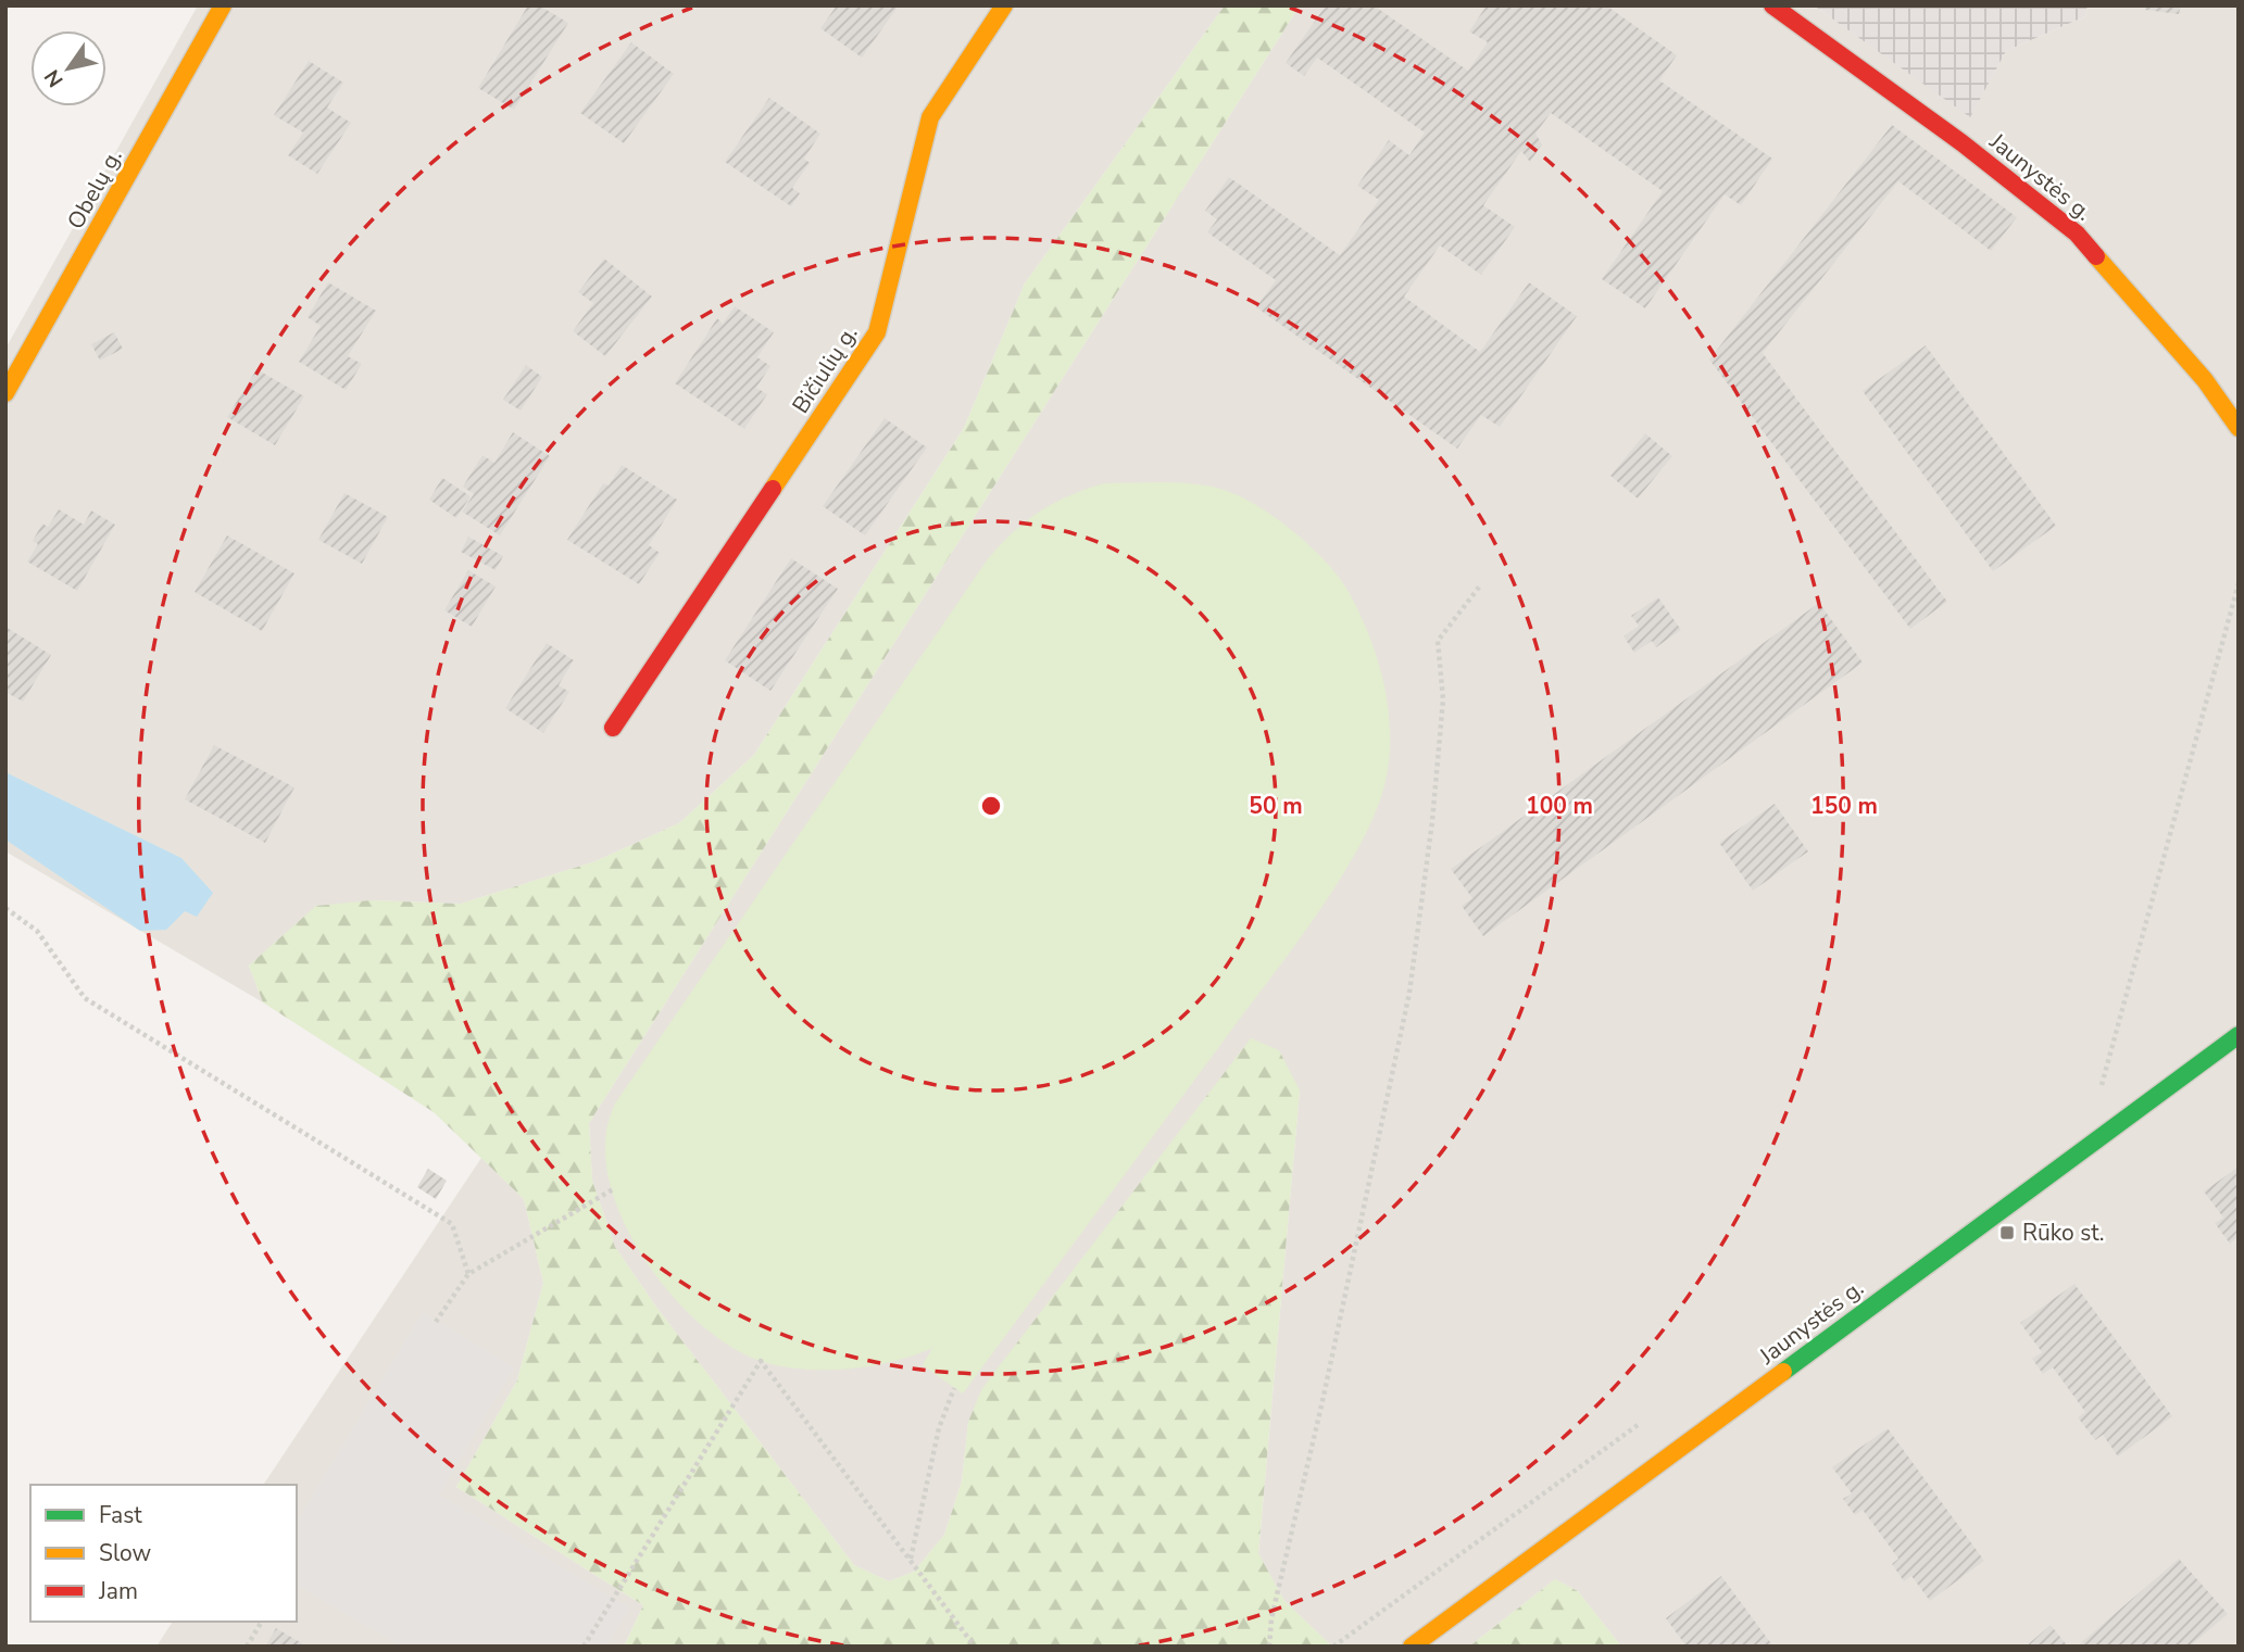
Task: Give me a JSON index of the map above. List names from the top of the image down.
{
  "streets": {
    "street": ["Jaunystės g.", "Obelų g.", "Bičiulių g."]
  },
  "places": {
    "transit": ["Rūko st."]
  },
  "legend": ["Fast", "Slow", "Jam"],
  "north": "bottom left",
  "rings": ["50 m", "100 m", "150 m"]
}
